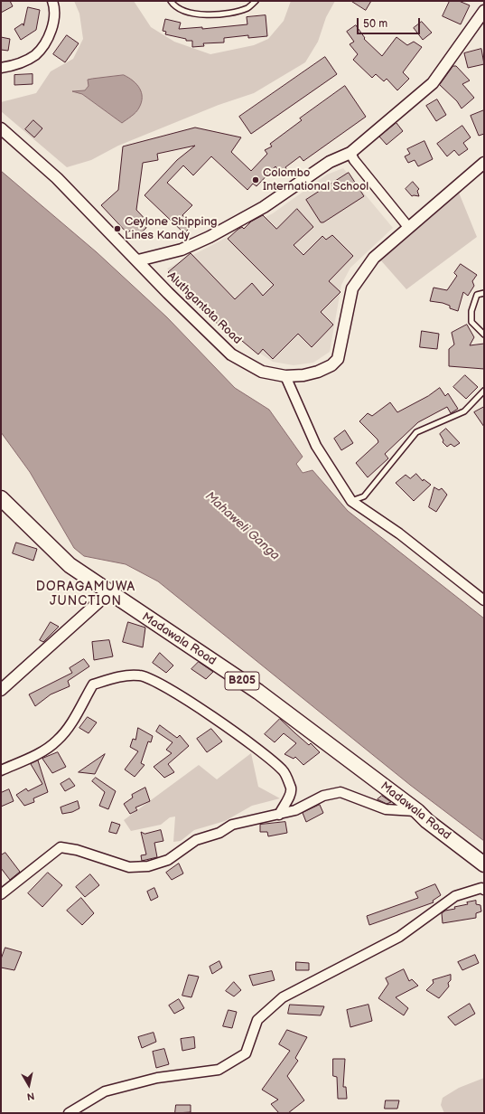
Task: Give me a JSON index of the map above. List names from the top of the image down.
{
  "streets": {
    "main road": ["Madawala Road", "B205"],
    "street": ["Aluthgantota Road"]
  },
  "districts": ["DORAGAMUWA JUNCTION"],
  "water": ["Mahaweli Ganga"],
  "places": ["Colombo International School", "Ceylone Shipping Lines Kandy"],
  "scale_bar": "50 m",
  "north": "bottom"
}
